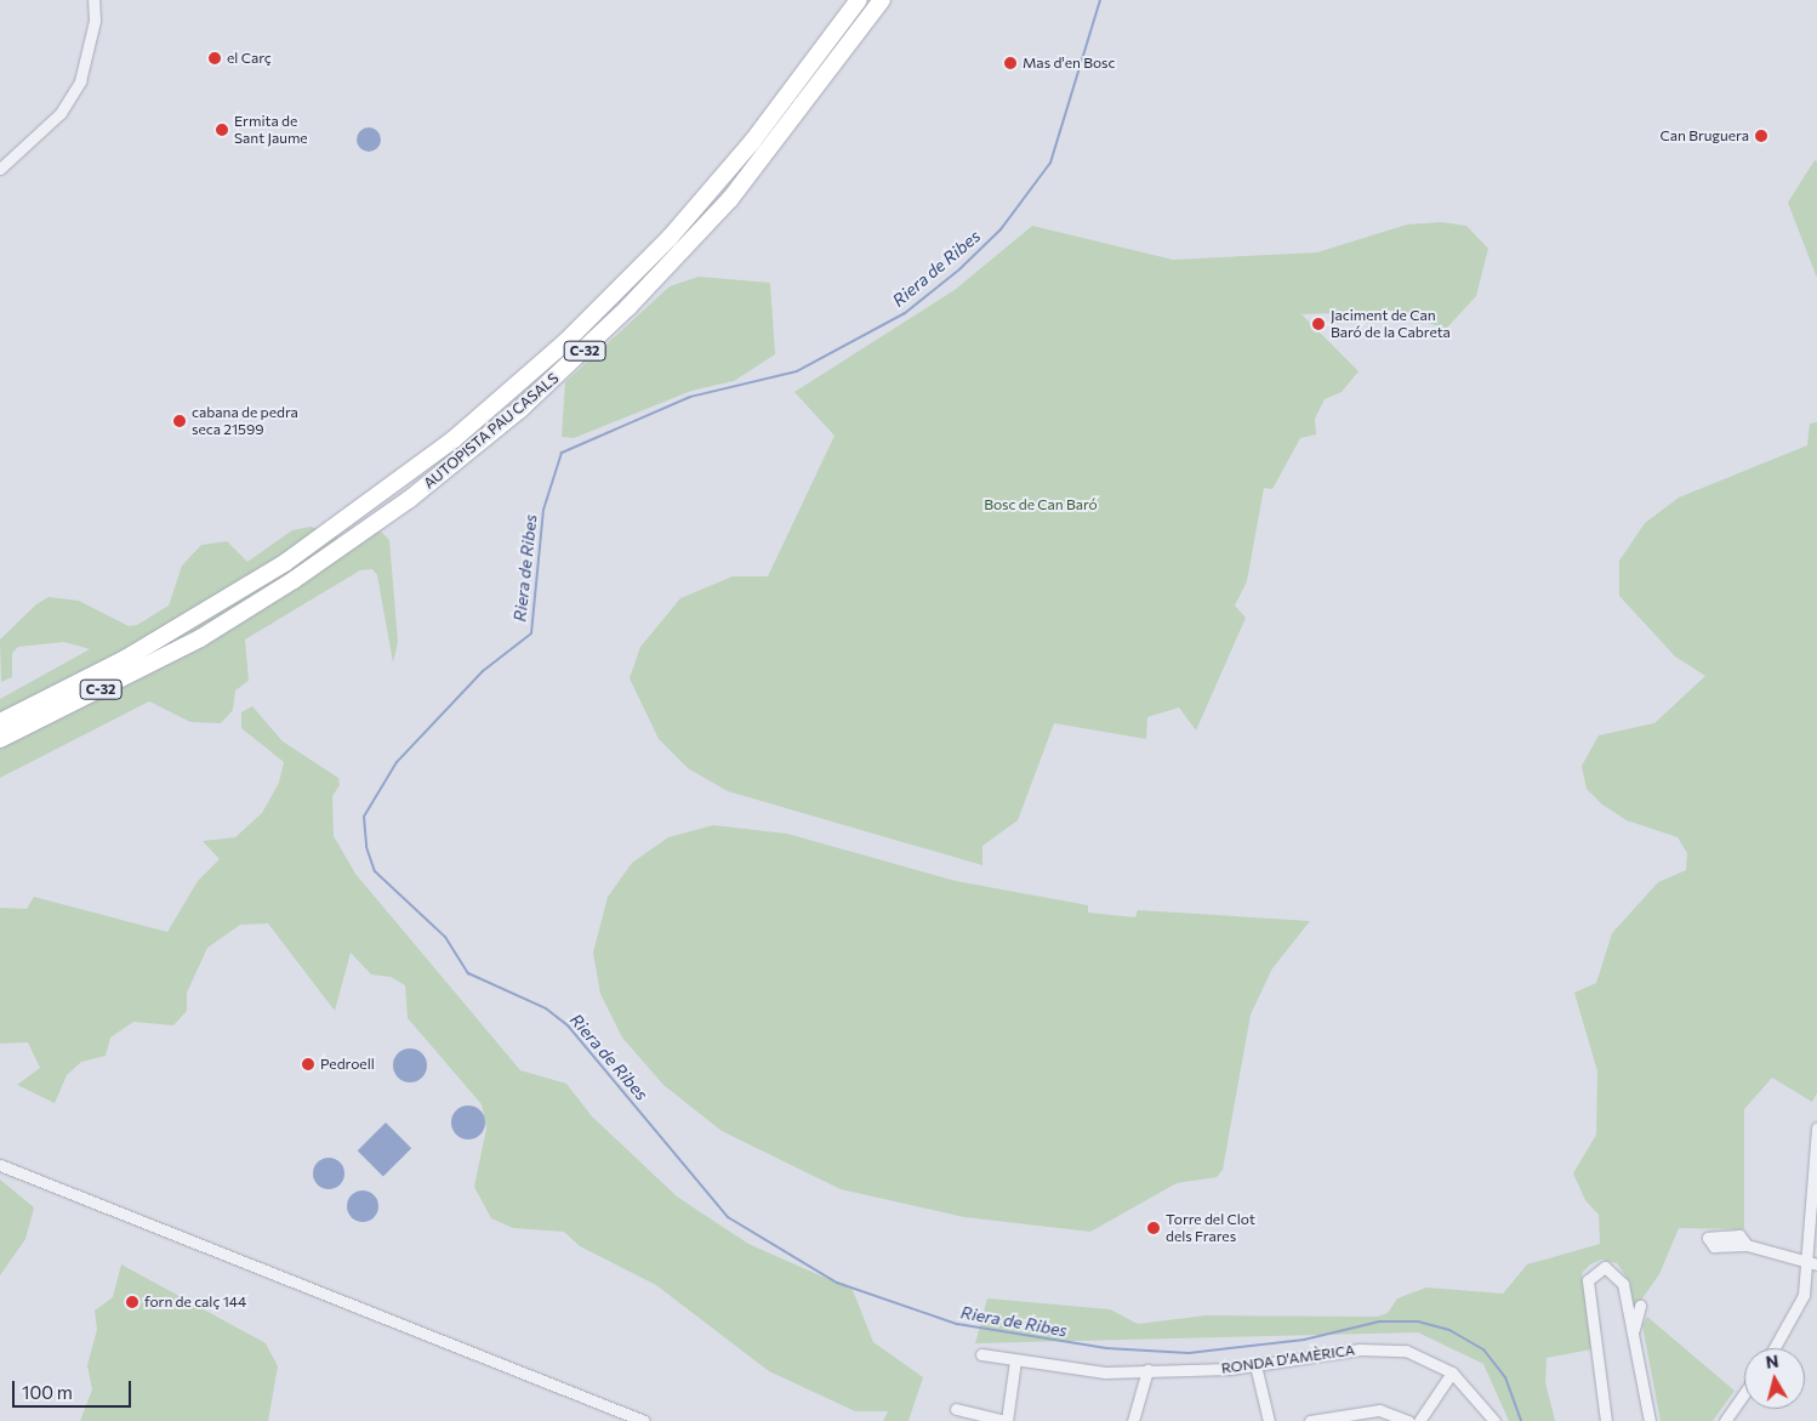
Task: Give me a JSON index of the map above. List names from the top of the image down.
{
  "streets": {
    "highway": ["C-32", "AUTOPISTA PAU CASALS"],
    "street": ["RONDA D'AMÈRICA"]
  },
  "water": ["Riera de Ribes"],
  "parks": ["Bosc de Can Baró"],
  "places": [
    "el Carç",
    "Mas d'en Bosc",
    "Ermita de Sant Jaume",
    "Can Bruguera",
    "Jaciment de Can Baró de la Cabreta",
    "cabana de pedra seca 21599",
    "Pedroell",
    "Torre del Clot dels Frares",
    "forn de calç 144"
  ],
  "scale_bar": "100 m",
  "north": "top"
}
